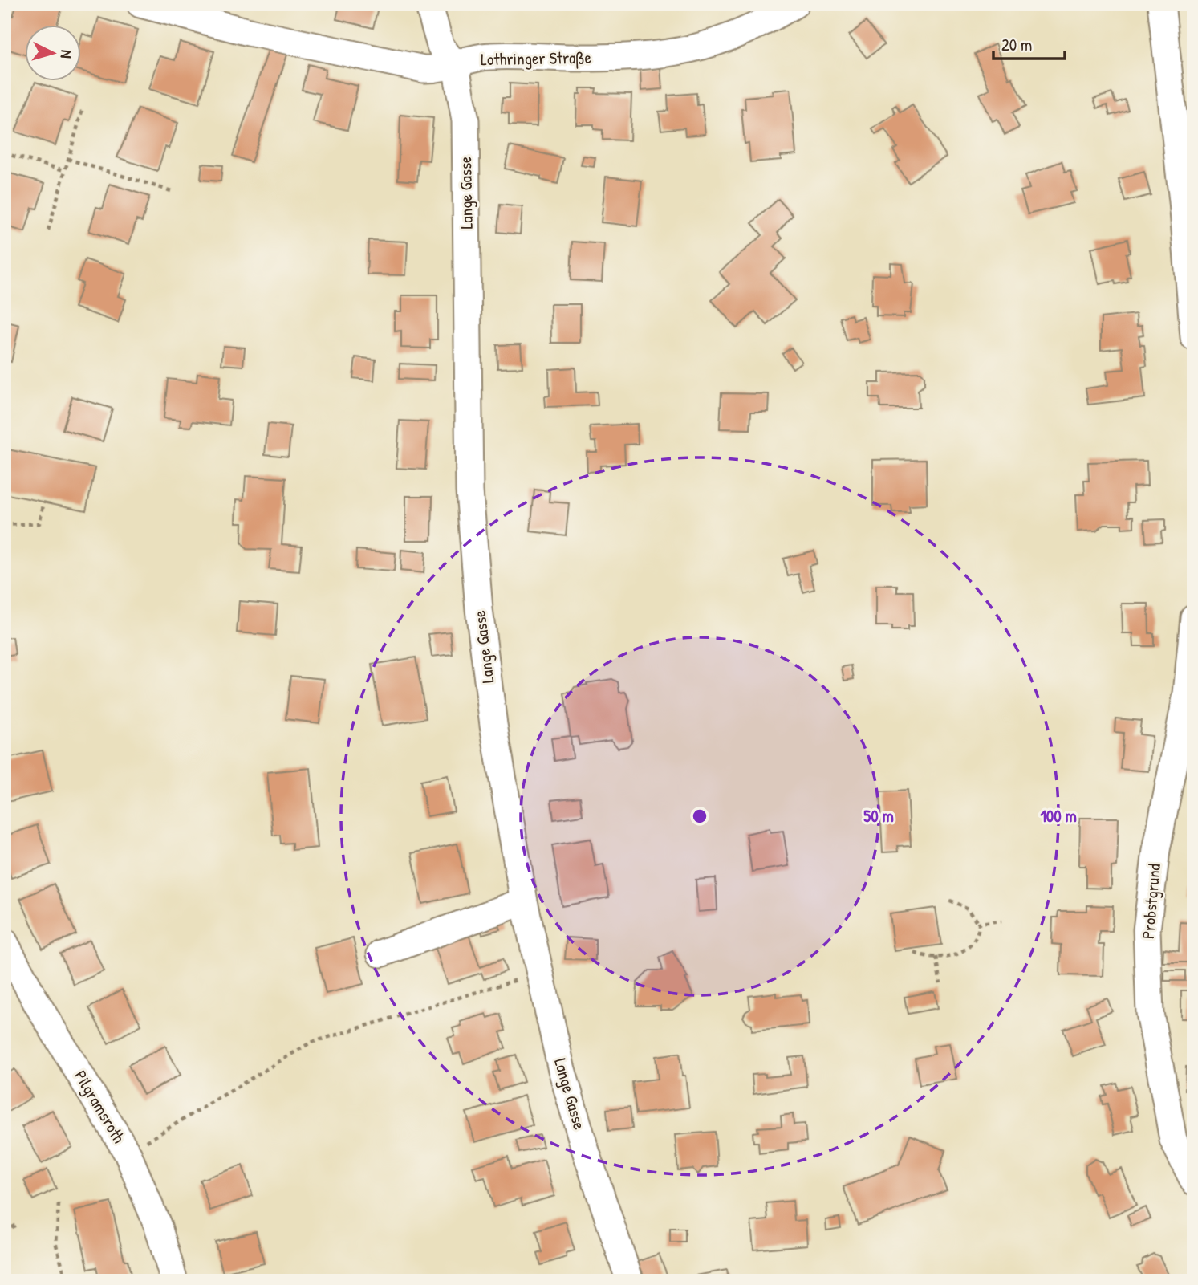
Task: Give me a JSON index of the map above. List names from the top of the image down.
{
  "streets": {
    "street": [
      "Lothringer Straße",
      "Lange Gasse",
      "Probstgrund",
      "Pilgramsroth"
    ]
  },
  "crossings": [
    ["Lothringer Straße", "Lange Gasse"]
  ],
  "scale_bar": "20 m",
  "north": "right",
  "rings": ["50 m", "100 m"]
}
